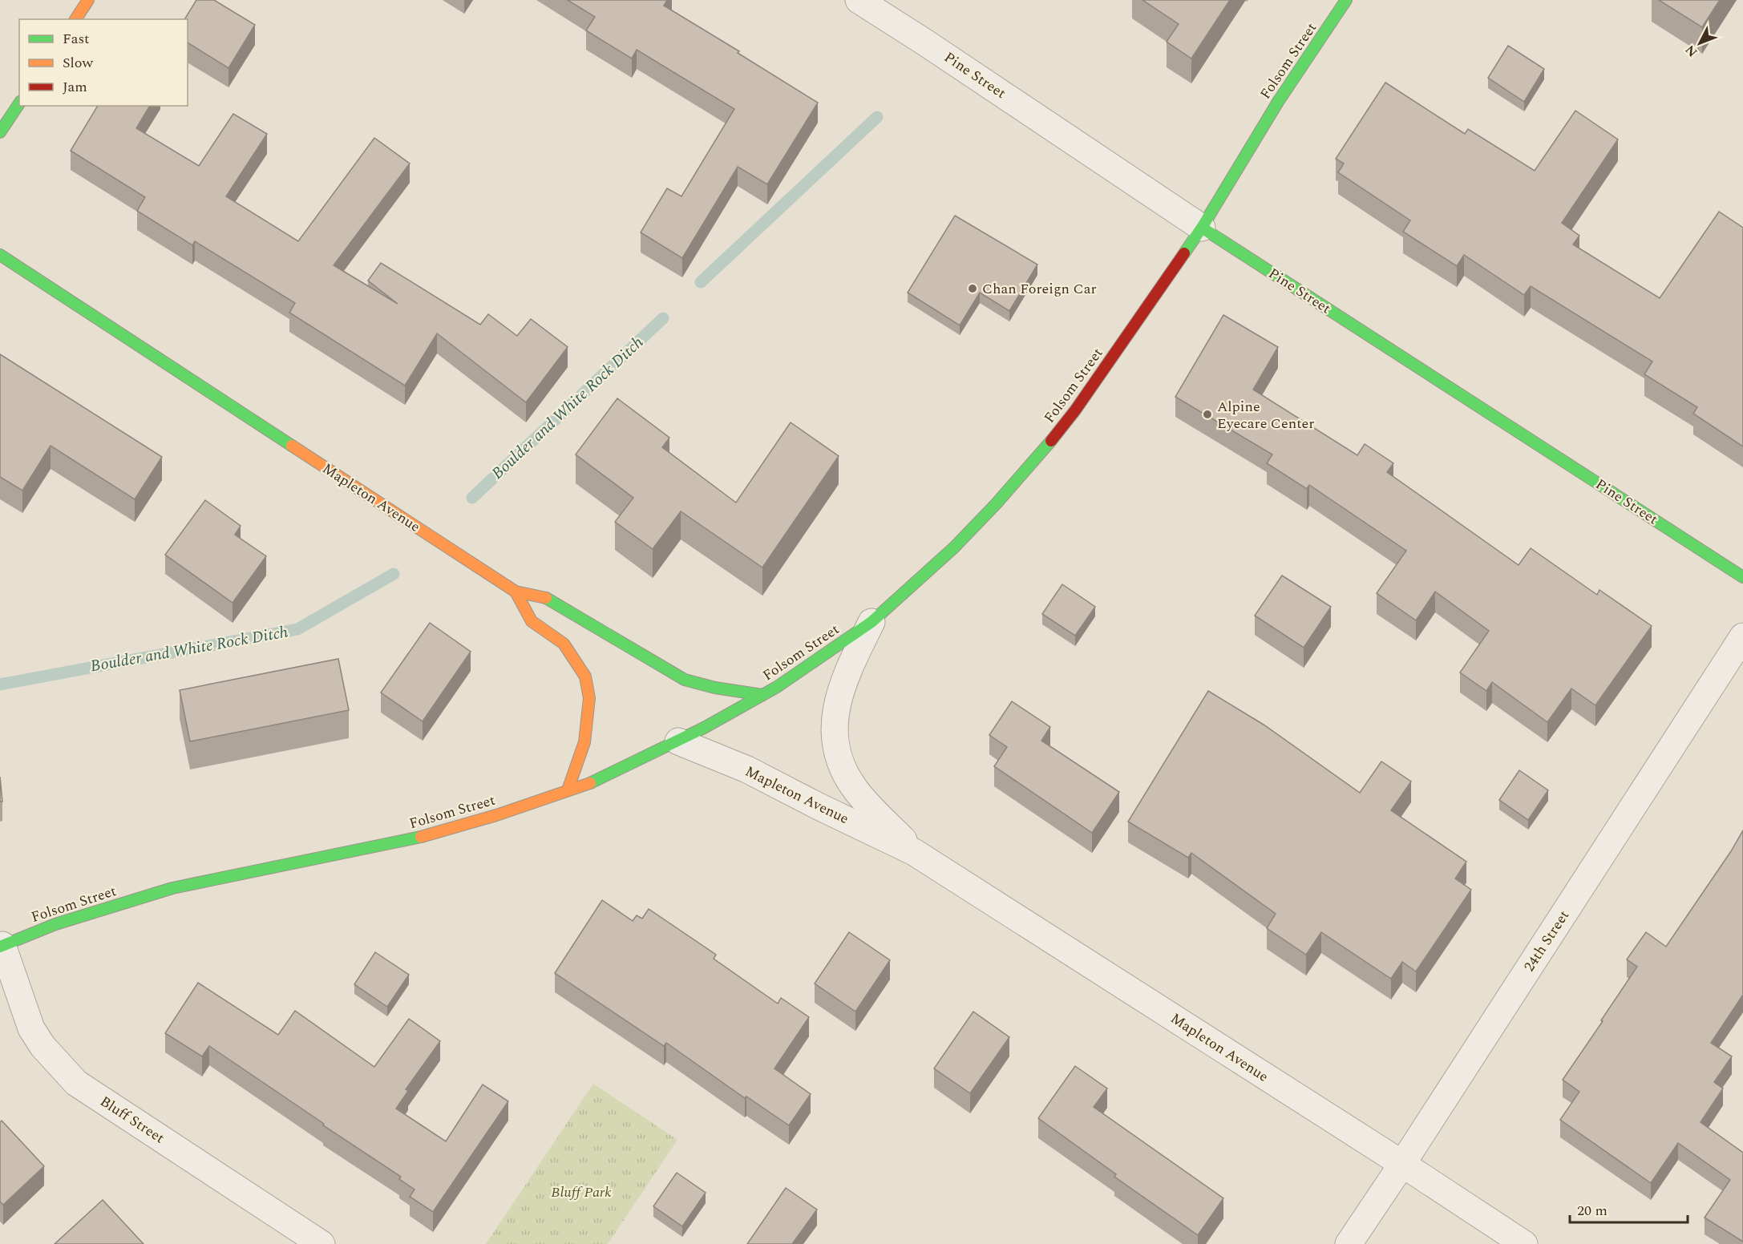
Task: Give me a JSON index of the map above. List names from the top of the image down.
{
  "streets": {
    "street": [
      "Folsom Street",
      "Pine Street",
      "Mapleton Avenue",
      "24th Street",
      "Bluff Street"
    ]
  },
  "crossings": [
    ["Folsom Street", "Pine Street"],
    ["Folsom Street", "Mapleton Avenue"],
    ["Folsom Street", "Bluff Street"],
    ["Mapleton Avenue", "24th Street"]
  ],
  "water": ["Boulder and White Rock Ditch"],
  "parks": ["Bluff Park"],
  "places": ["Chan Foreign Car", "Alpine Eyecare Center"],
  "legend": ["Fast", "Slow", "Jam"],
  "scale_bar": "20 m",
  "north": "bottom left"
}
